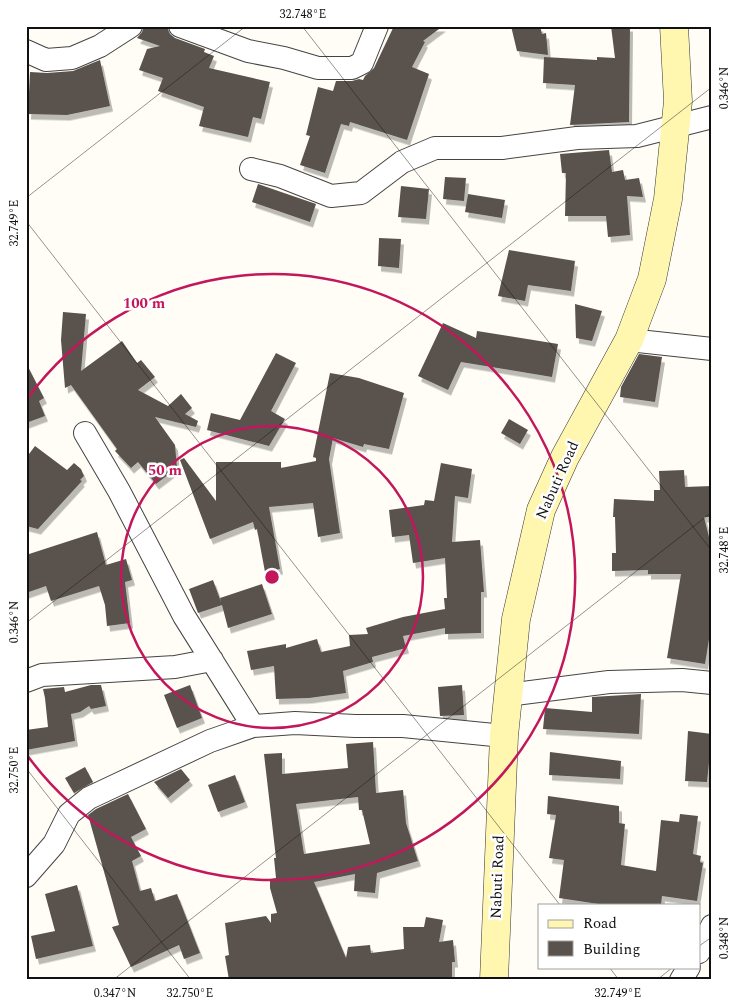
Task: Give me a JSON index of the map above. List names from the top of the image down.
{
  "streets": {
    "street": ["Nabuti Road"]
  },
  "legend": ["Road", "Building"],
  "coordinates": [
    "32.748°E",
    "0.346°N",
    "32.749°E",
    "32.750°E",
    "0.348°N",
    "0.347°N"
  ],
  "rings": ["100 m", "50 m"]
}
